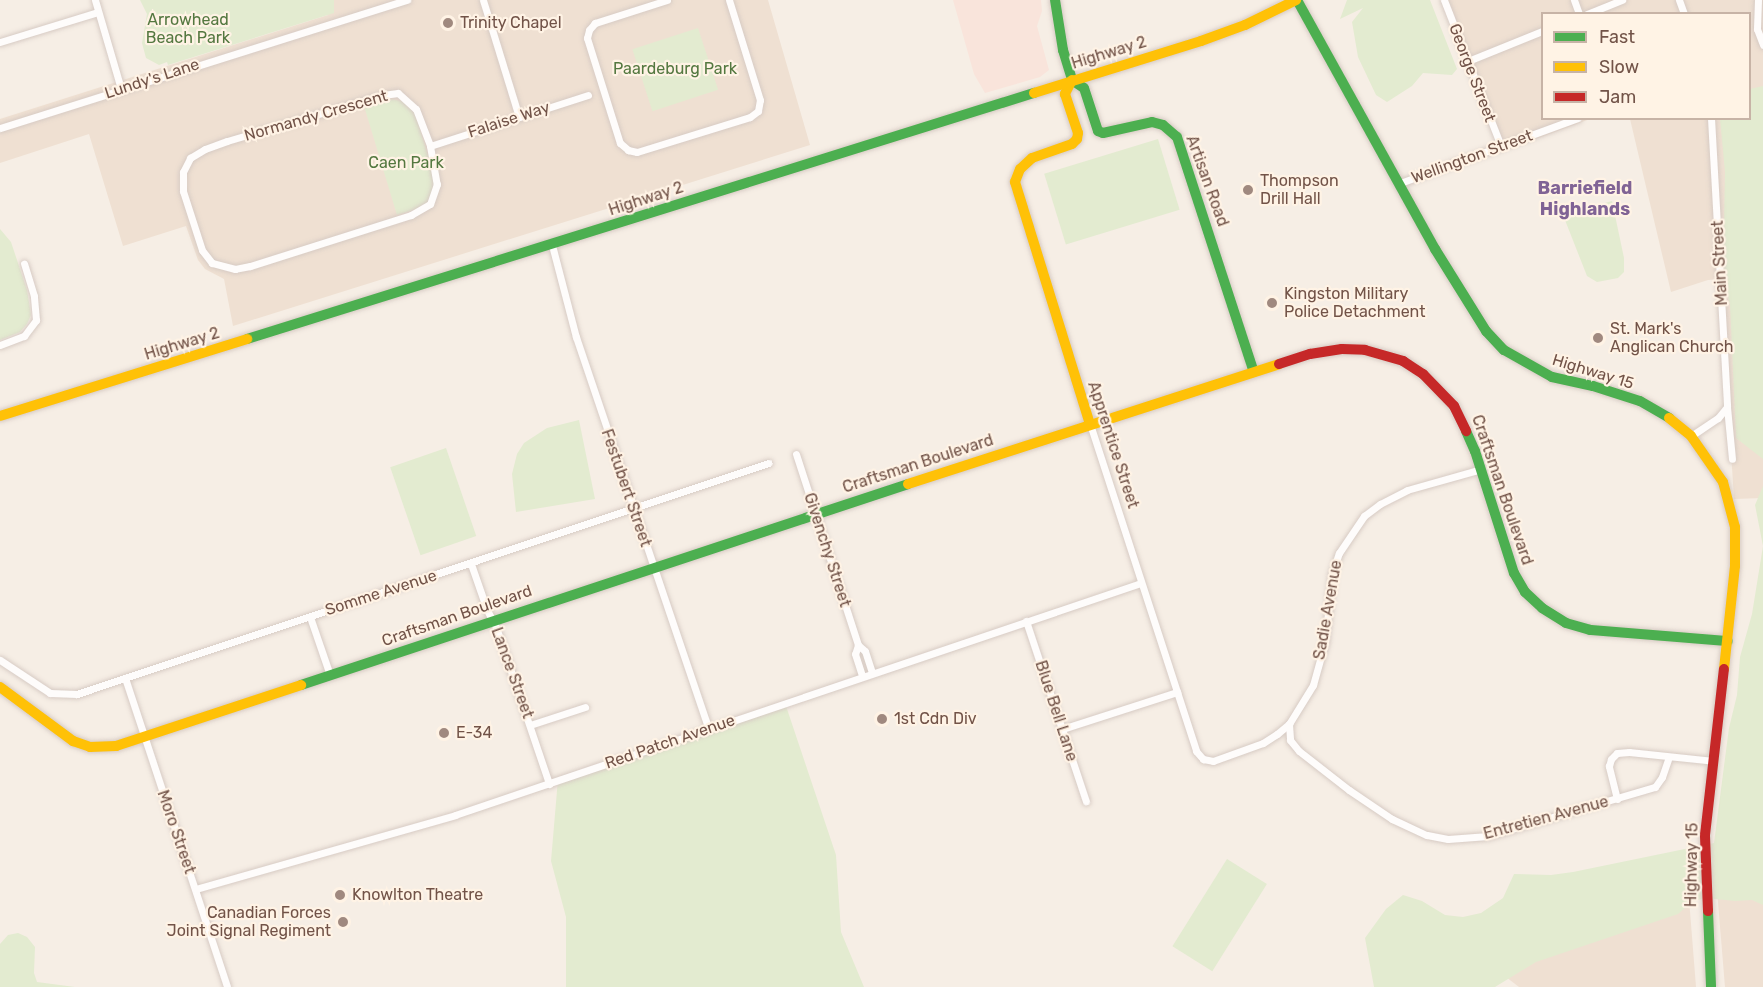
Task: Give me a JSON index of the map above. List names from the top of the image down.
{
  "streets": {
    "street": [
      "Highway 2",
      "George Street",
      "Lundy's Lane",
      "Normandy Crescent",
      "Falaise Way",
      "Wellington Street",
      "Artisan Road",
      "Main Street",
      "Highway 15",
      "Apprentice Street",
      "Craftsman Boulevard",
      "Festubert Street",
      "Givenchy Street",
      "Somme Avenue",
      "Sadie Avenue",
      "Lance Street",
      "Blue Bell Lane",
      "Red Patch Avenue",
      "Entretien Avenue",
      "Moro Street"
    ]
  },
  "crossings": [
    ["Highway 2", "Artisan Road"],
    ["Highway 2", "Highway 15"],
    ["Highway 2", "Apprentice Street"],
    ["Highway 2", "Festubert Street"],
    ["George Street", "Wellington Street"],
    ["Normandy Crescent", "Falaise Way"],
    ["Wellington Street", "Highway 15"],
    ["Artisan Road", "Apprentice Street"],
    ["Artisan Road", "Craftsman Boulevard"],
    ["Highway 15", "Craftsman Boulevard"],
    ["Highway 15", "Entretien Avenue"],
    ["Apprentice Street", "Craftsman Boulevard"],
    ["Apprentice Street", "Sadie Avenue"],
    ["Apprentice Street", "Red Patch Avenue"],
    ["Craftsman Boulevard", "Festubert Street"],
    ["Craftsman Boulevard", "Givenchy Street"],
    ["Craftsman Boulevard", "Sadie Avenue"],
    ["Craftsman Boulevard", "Lance Street"],
    ["Craftsman Boulevard", "Moro Street"],
    ["Festubert Street", "Somme Avenue"],
    ["Festubert Street", "Red Patch Avenue"],
    ["Givenchy Street", "Red Patch Avenue"],
    ["Somme Avenue", "Lance Street"],
    ["Somme Avenue", "Moro Street"],
    ["Lance Street", "Red Patch Avenue"],
    ["Blue Bell Lane", "Red Patch Avenue"],
    ["Red Patch Avenue", "Moro Street"]
  ],
  "districts": ["Barriefield Highlands"],
  "parks": ["Arrowhead Beach Park", "Paardeburg Park", "Caen Park"],
  "places": [
    "Trinity Chapel",
    "Thompson Drill Hall",
    "Kingston Military Police Detachment",
    "St. Mark's Anglican Church",
    "1st Cdn Div",
    "E-34",
    "Knowlton Theatre",
    "Canadian Forces Joint Signal Regiment"
  ],
  "legend": ["Fast", "Slow", "Jam"]
}
